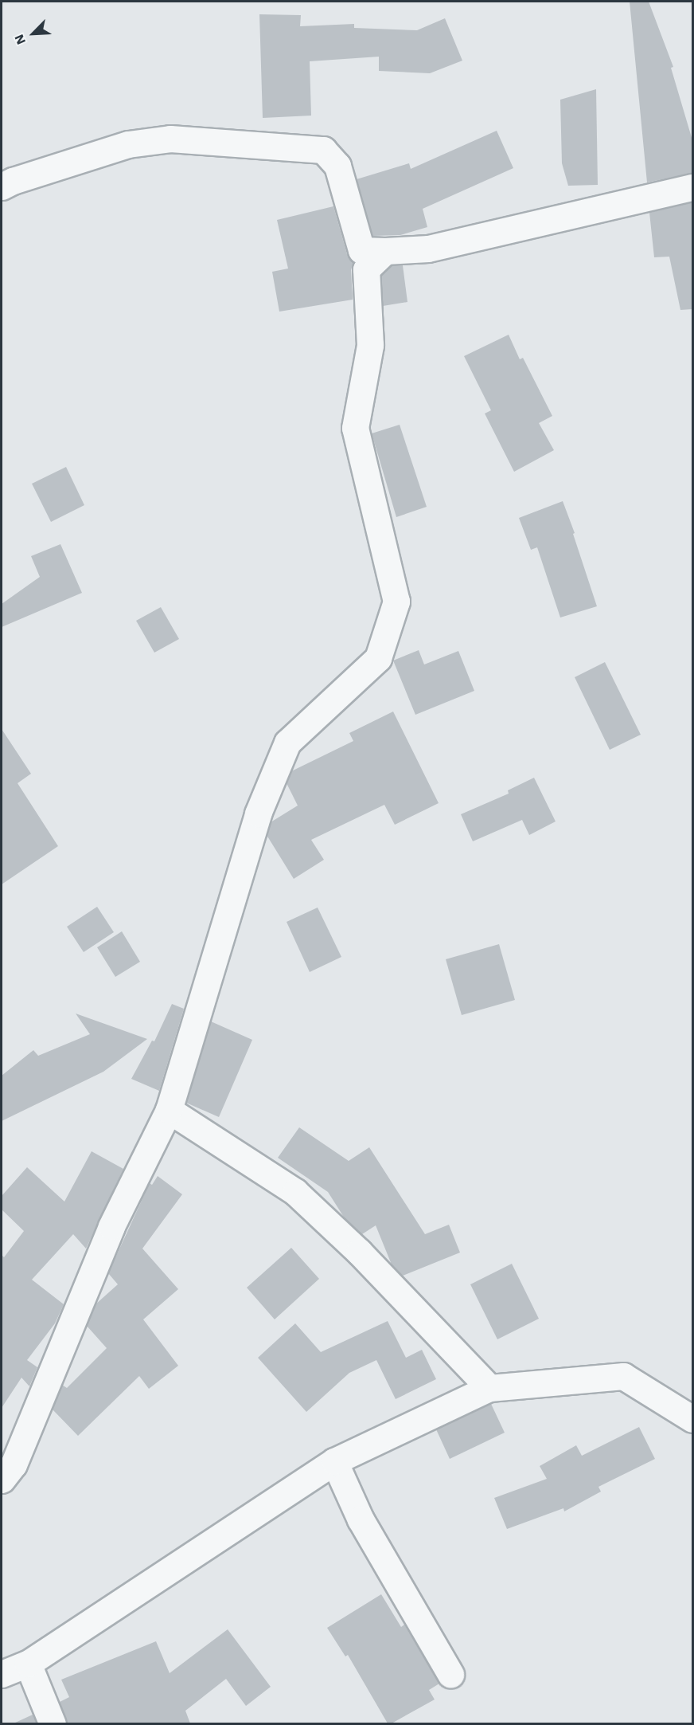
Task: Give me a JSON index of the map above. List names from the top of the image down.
{
  "north": "bottom left"
}
